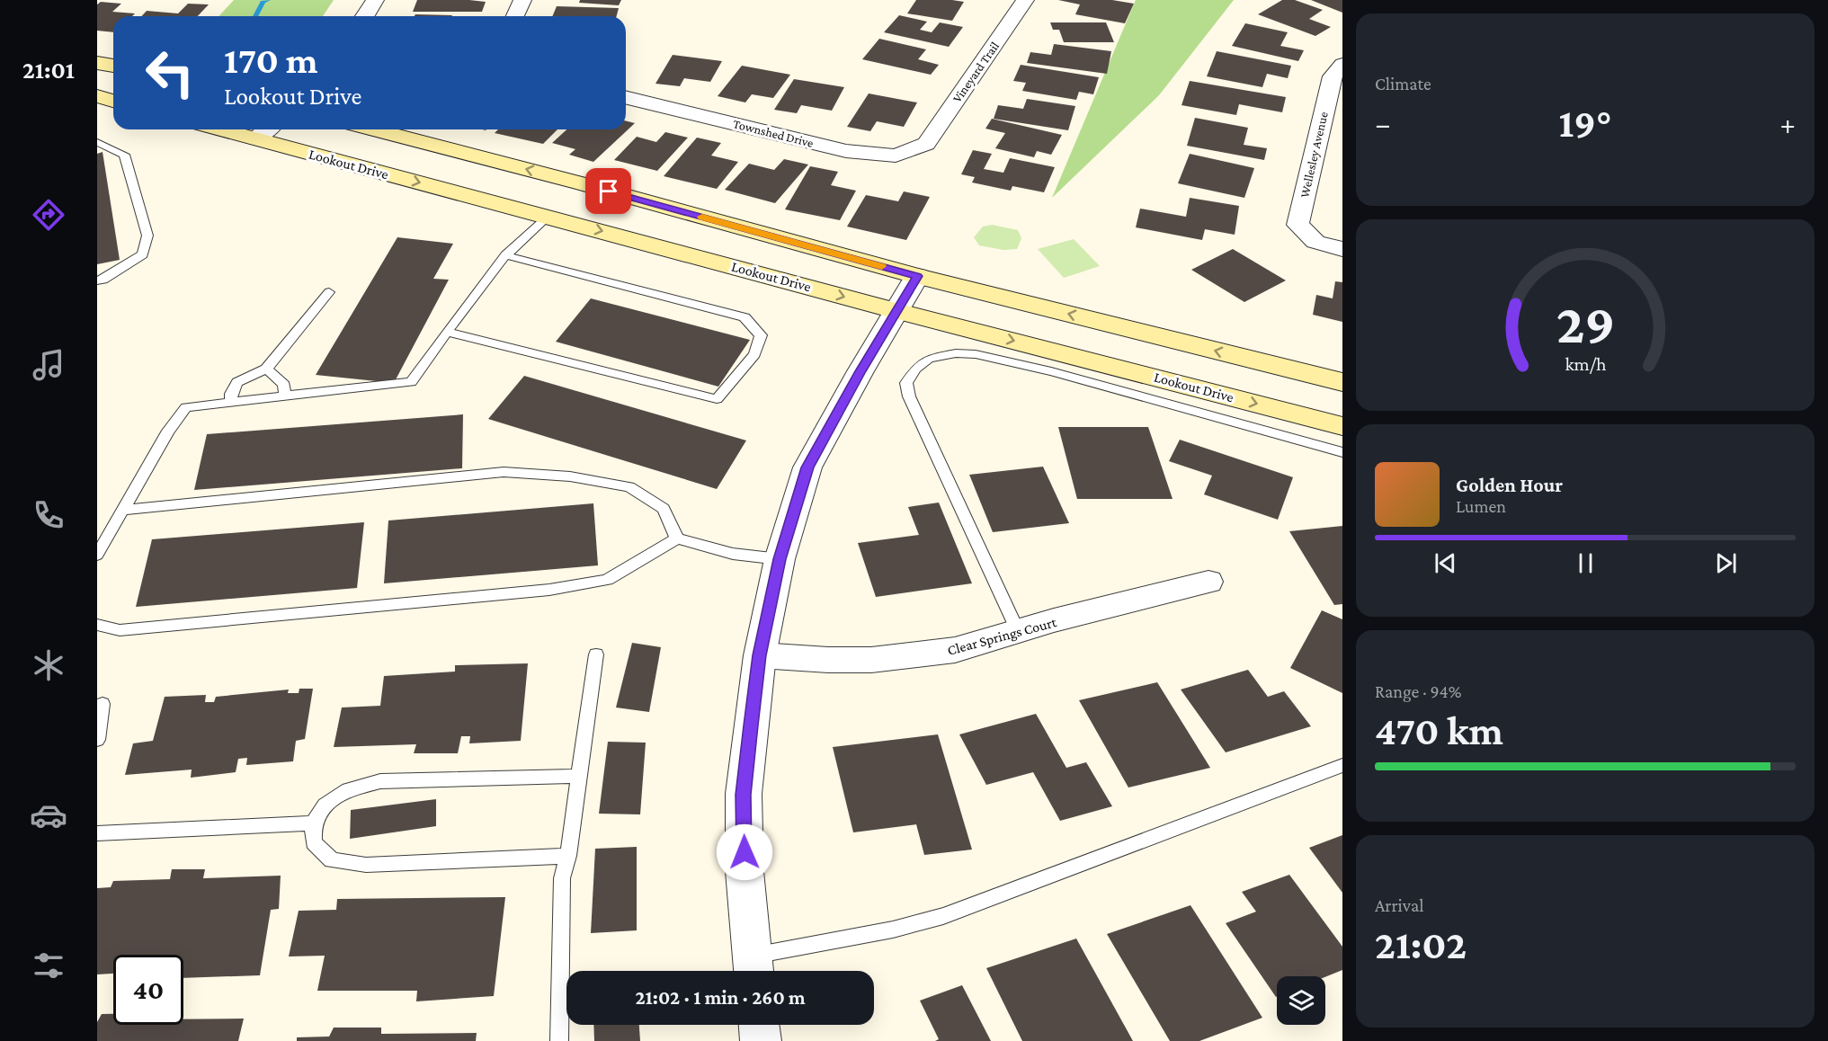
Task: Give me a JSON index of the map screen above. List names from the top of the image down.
{
  "streets": {
    "main road": ["Lookout Drive"],
    "street": [
      "Vineyard Trail",
      "Townshed Drive",
      "Wellesley Avenue",
      "Clear Springs Court"
    ]
  },
  "crossings": [
    ["Vineyard Trail", "Townshed Drive"]
  ],
  "page": {
    "tabs": "21:01",
    "tile": [
      "Climate",
      ["Range · 94%", "470 km"],
      ["Arrival", "21:02"]
    ],
    "turn": ["170 m", "Lookout Drive"],
    "heat": ["−", "19°", "+"],
    "song": ["Golden Hour", "Lumen"],
    "limit": "40",
    "trip": "21:02 · 1 min · 260 m",
    "gauge": ["29", "km/h"]
  }
}
